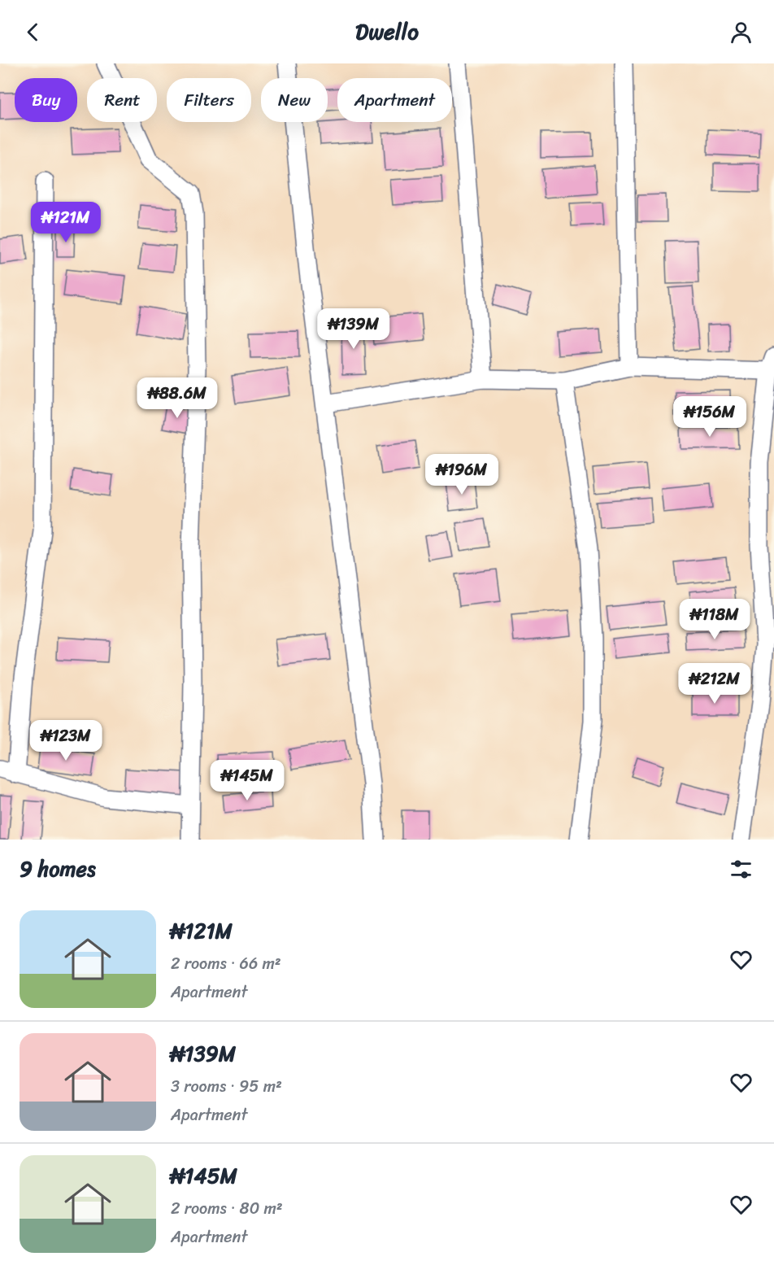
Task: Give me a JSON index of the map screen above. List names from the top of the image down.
{
  "page": {
    "header": "Dwello",
    "chip": [
      "Buy",
      "Rent",
      "Filters",
      "New",
      "Apartment"
    ],
    "price": [
      "₦121M",
      "₦139M",
      "₦88.6M",
      "₦156M",
      "₦196M",
      "₦118M",
      "₦212M",
      "₦123M",
      "₦145M"
    ],
    "heading": "9 homes",
    "list": [
      {
        "name": "₦121M",
        "note": "2 rooms · 66 m² · Apartment"
      },
      {
        "name": "₦139M",
        "note": "3 rooms · 95 m² · Apartment"
      },
      {
        "name": "₦145M",
        "note": "2 rooms · 80 m² · Apartment"
      }
    ]
  }
}
